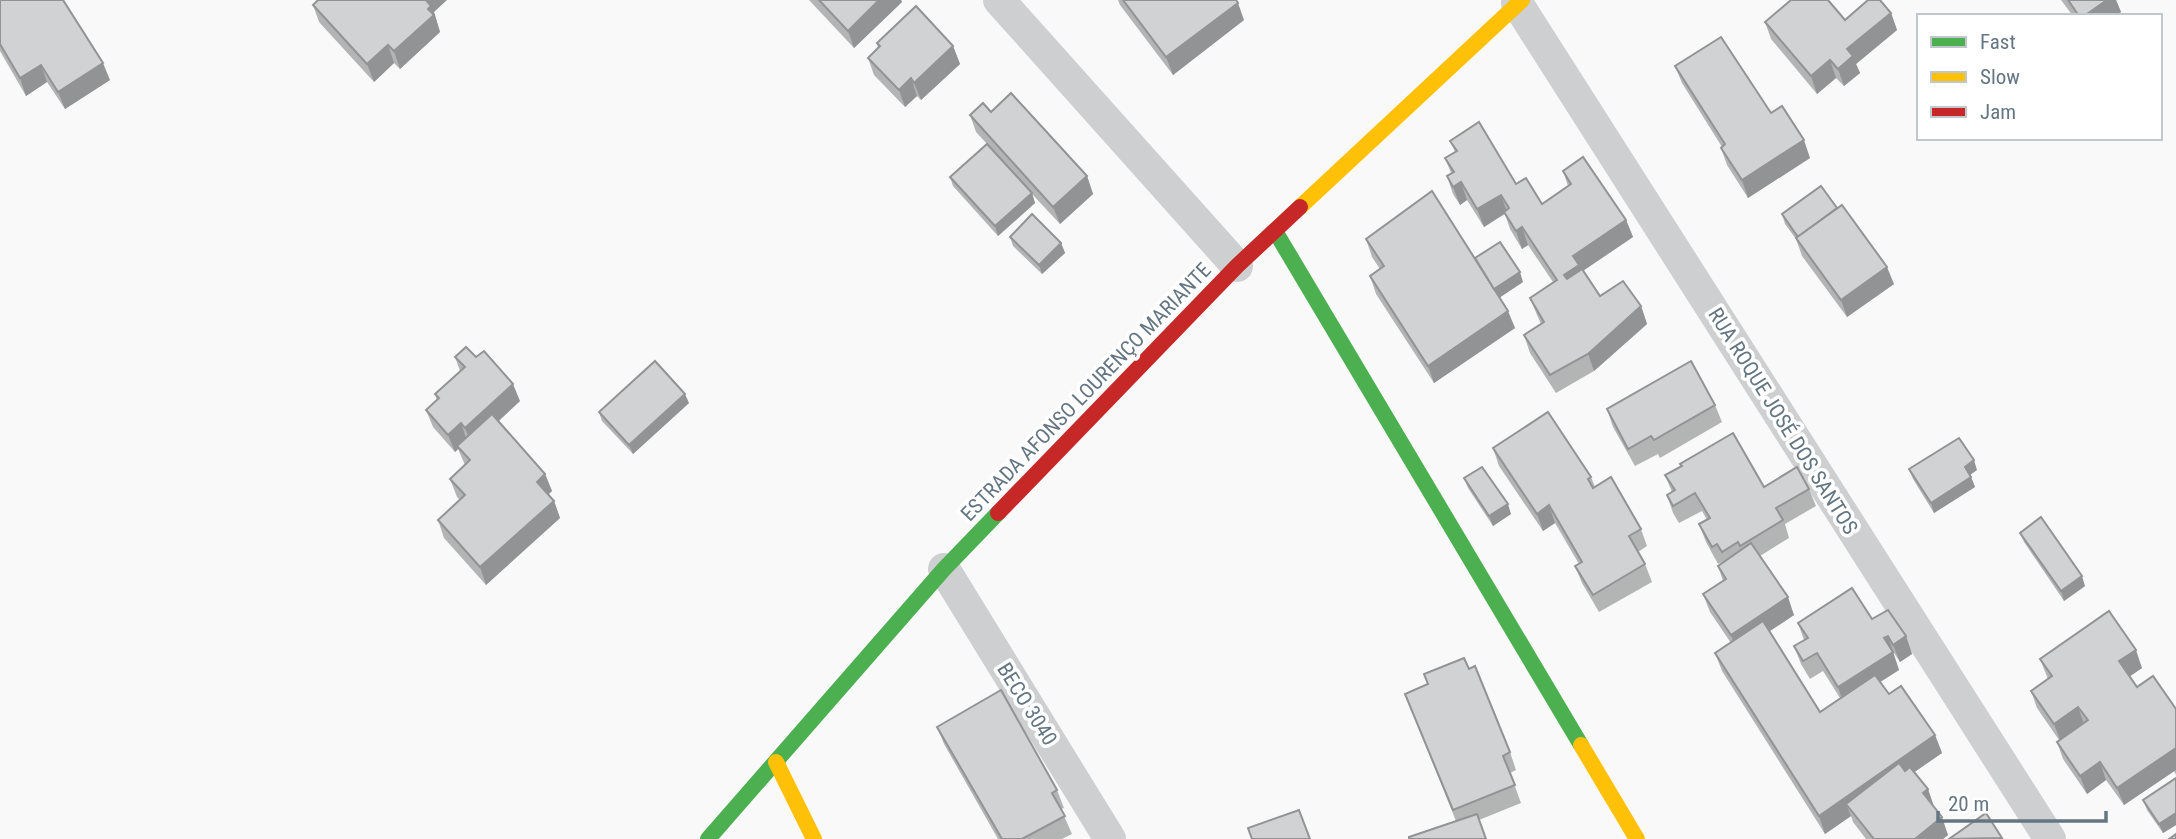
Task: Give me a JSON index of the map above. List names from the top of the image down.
{
  "streets": {
    "main road": ["ESTRADA AFONSO LOURENÇO MARIANTE"],
    "lane": ["RUA ROQUE JOSÉ DOS SANTOS", "BECO 3040"]
  },
  "crossings": [
    ["ESTRADA AFONSO LOURENÇO MARIANTE", "RUA ROQUE JOSÉ DOS SANTOS"],
    ["ESTRADA AFONSO LOURENÇO MARIANTE", "BECO 3040"]
  ],
  "legend": ["Fast", "Slow", "Jam"],
  "scale_bar": "20 m"
}
